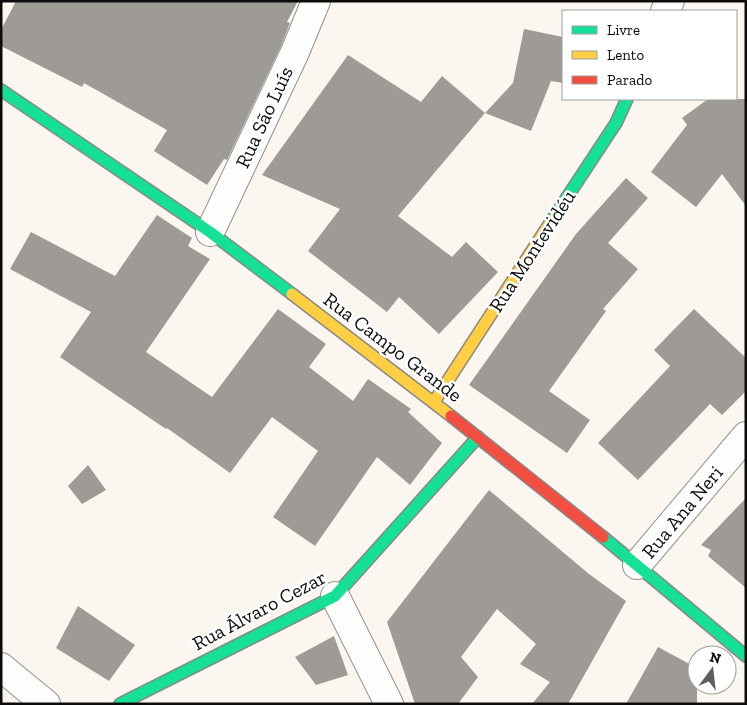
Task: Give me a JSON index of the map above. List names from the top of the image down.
{
  "streets": {
    "street": [
      "Rua São Luís",
      "Rua Montevidéu",
      "Rua Campo Grande",
      "Rua Ana Neri",
      "Rua Álvaro Cezar"
    ]
  },
  "crossings": [
    ["Rua São Luís", "Rua Campo Grande"],
    ["Rua Montevidéu", "Rua Campo Grande"],
    ["Rua Campo Grande", "Rua Ana Neri"],
    ["Rua Campo Grande", "Rua Álvaro Cezar"]
  ],
  "legend": ["Livre", "Lento", "Parado"],
  "north": "top"
}
